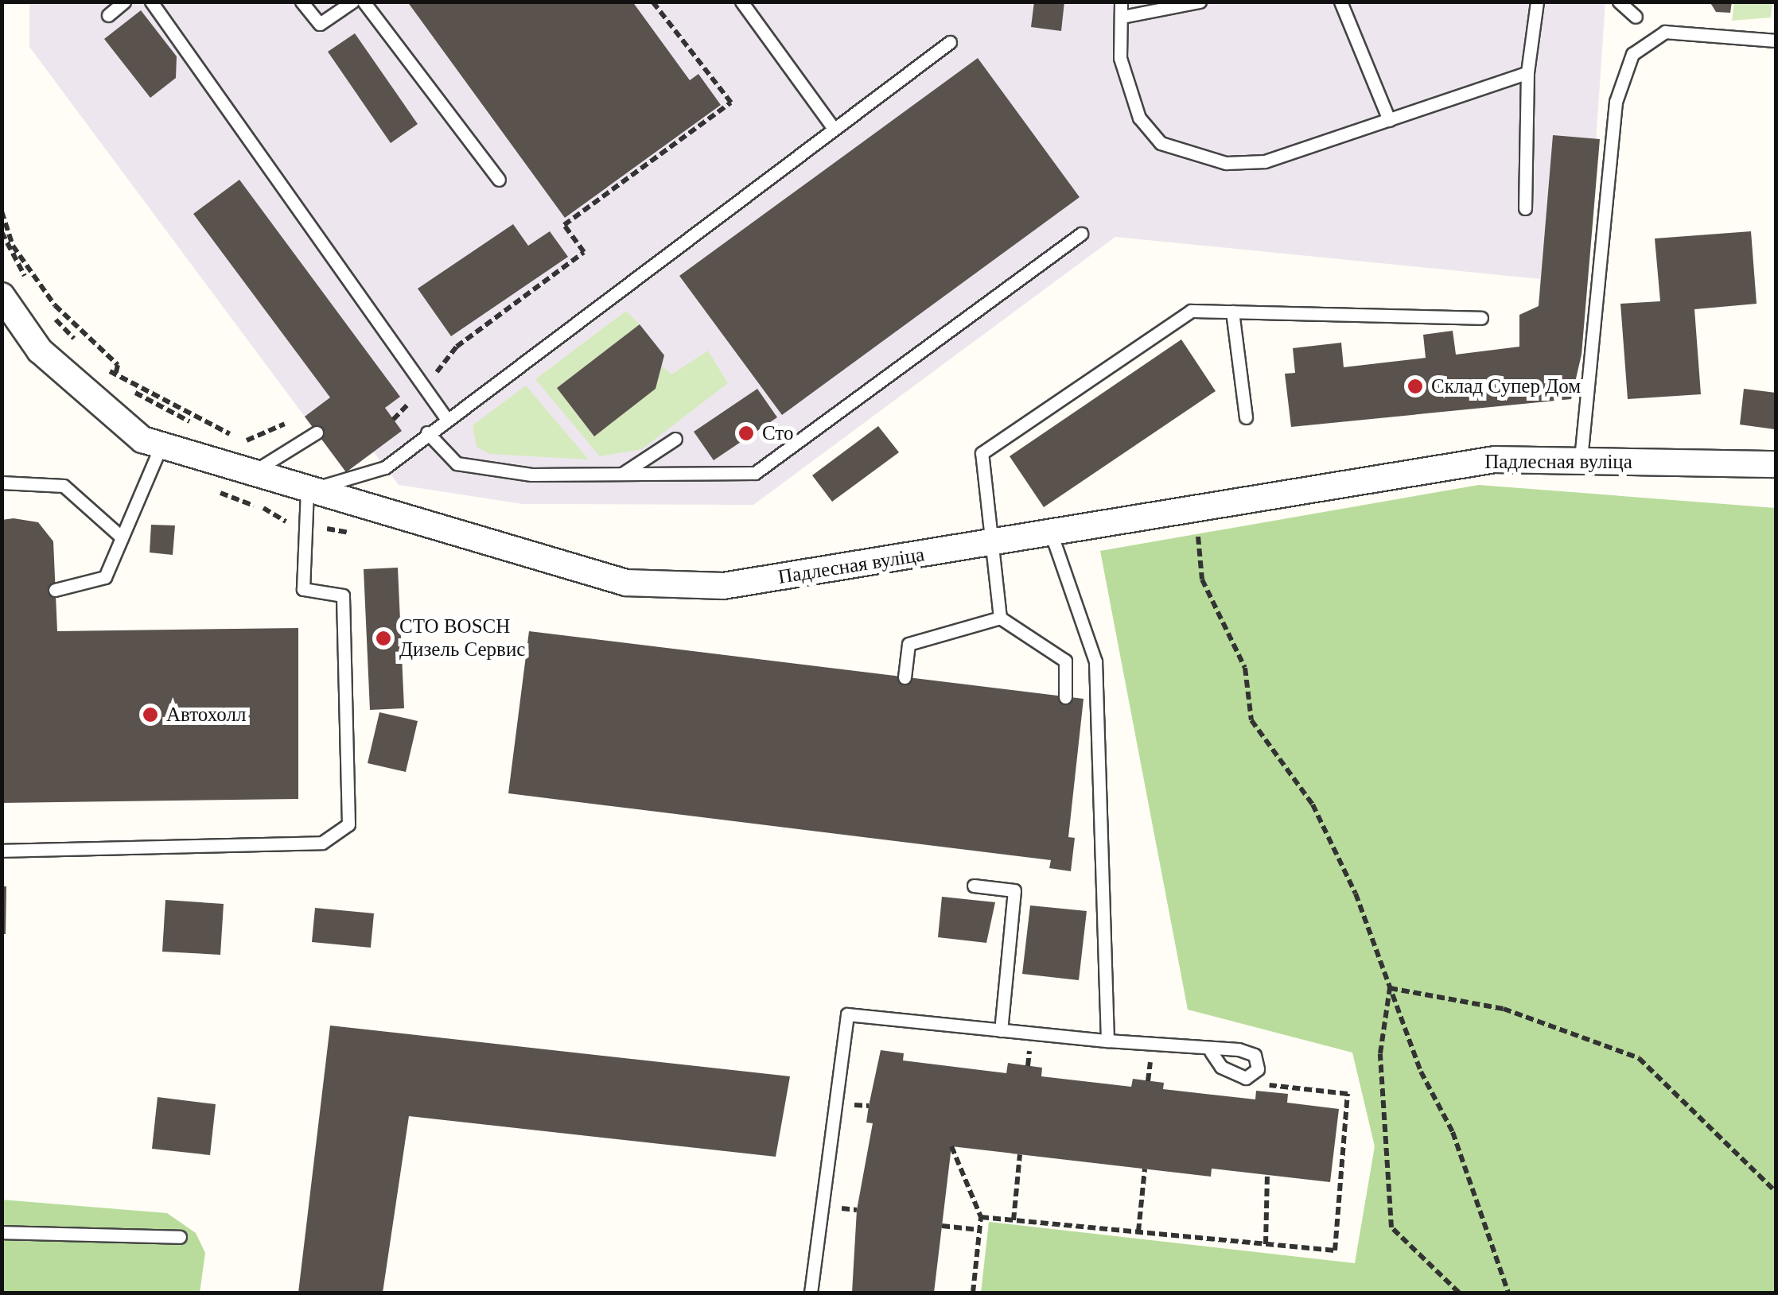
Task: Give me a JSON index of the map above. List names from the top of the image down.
{
  "streets": {
    "street": ["Падлесная вуліца"]
  },
  "places": [
    "Склад Супер Дом",
    "Сто",
    "СТО BOSCH Дизель Сервис",
    "Автохолл"
  ]
}
